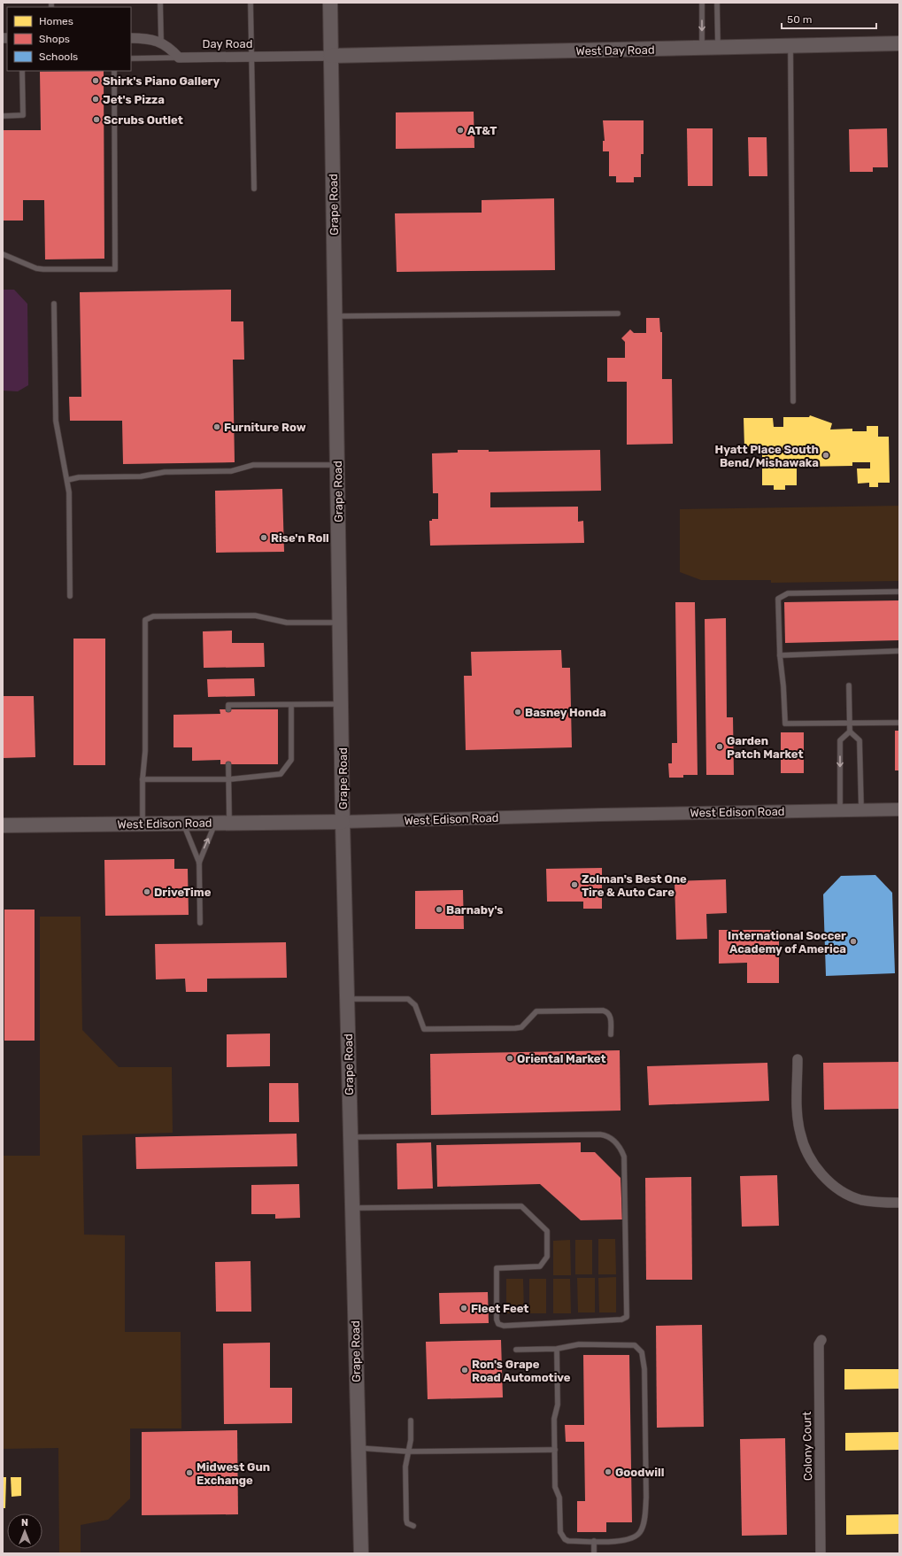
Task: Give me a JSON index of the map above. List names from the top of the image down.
{
  "streets": {
    "main road": ["West Day Road", "Grape Road", "West Edison Road"],
    "street": ["Day Road", "Colony Court"]
  },
  "crossings": [
    ["Day Road", "West Day Road"],
    ["Day Road", "Grape Road"],
    ["West Day Road", "Grape Road"],
    ["Grape Road", "West Edison Road"]
  ],
  "places": [
    "Shirk's Piano Gallery",
    "Jet's Pizza",
    "Scrubs Outlet",
    "AT&T",
    "Furniture Row",
    "Hyatt Place South Bend/Mishawaka",
    "Rise'n Roll",
    "Basney Honda",
    "Garden Patch Market",
    "Zolman's Best One Tire & Auto Care",
    "DriveTime",
    "Barnaby's",
    "International Soccer Academy of America",
    "Oriental Market",
    "Fleet Feet",
    "Ron's Grape Road Automotive",
    "Goodwill",
    "Midwest Gun Exchange"
  ],
  "legend": ["Homes", "Shops", "Schools"],
  "scale_bar": "50 m",
  "north": "top"
}
